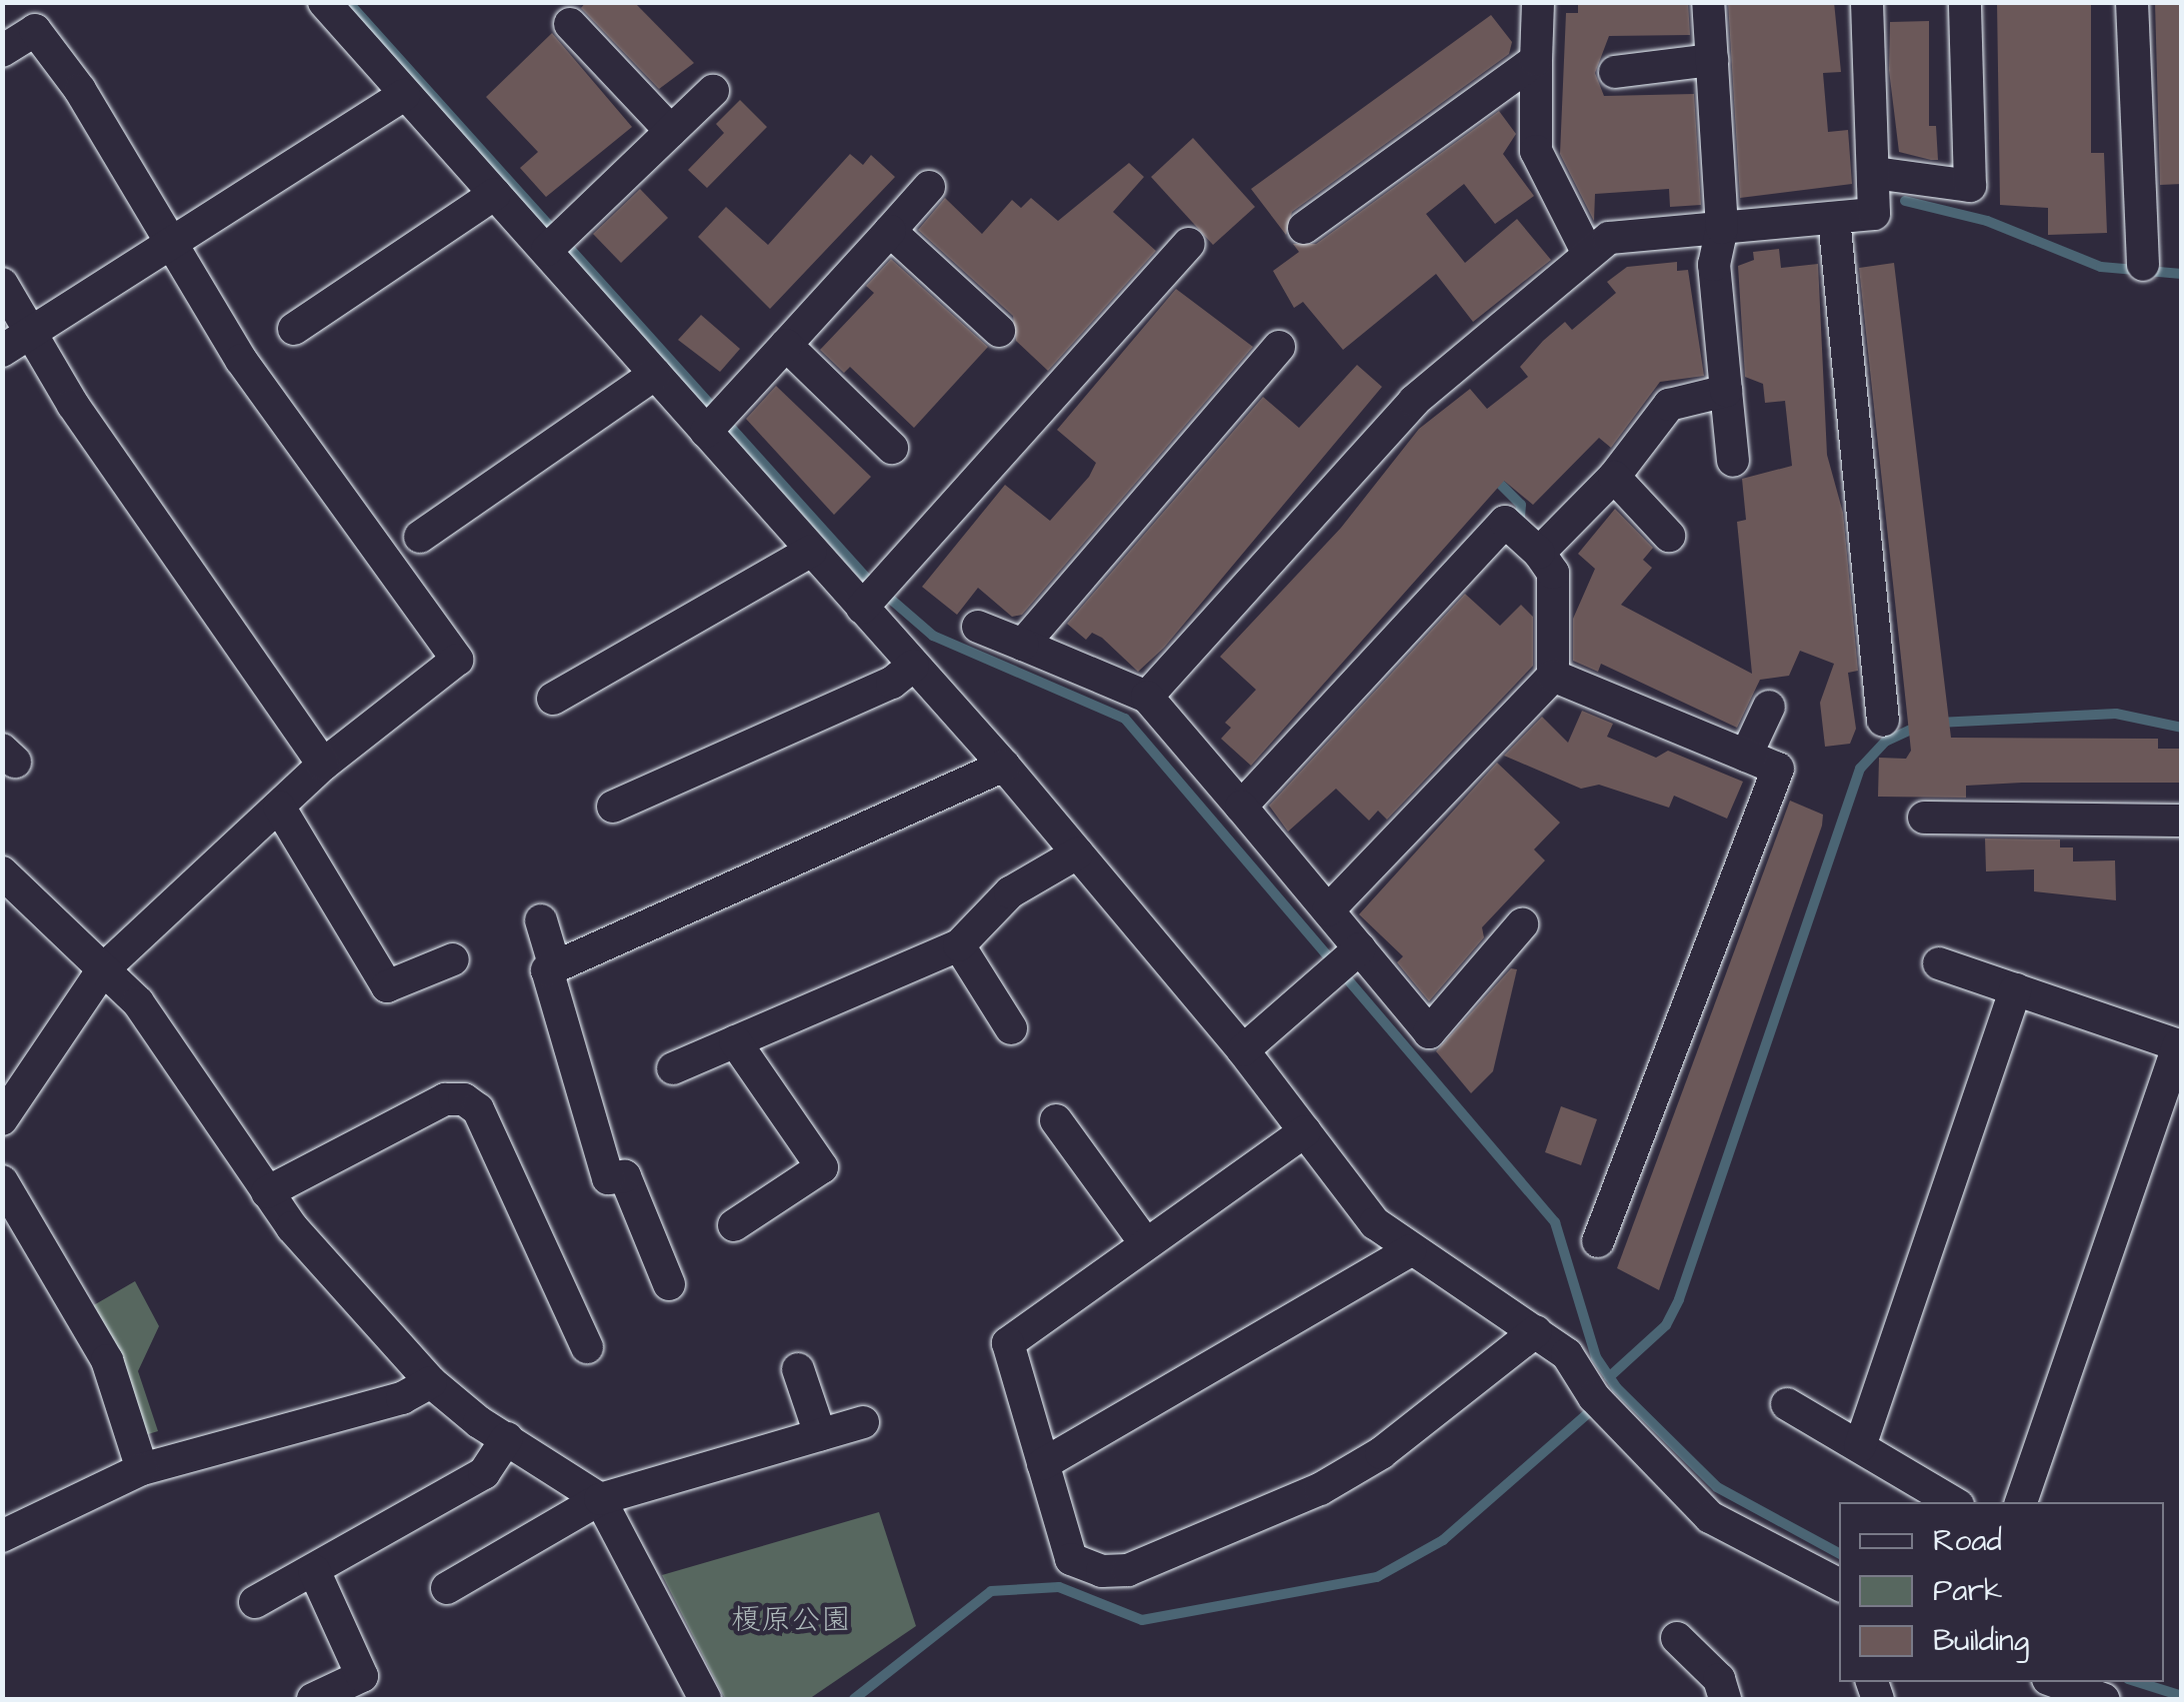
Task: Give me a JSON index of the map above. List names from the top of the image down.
{
  "parks": ["榎原公園"],
  "legend": ["Road", "Park", "Building"]
}
